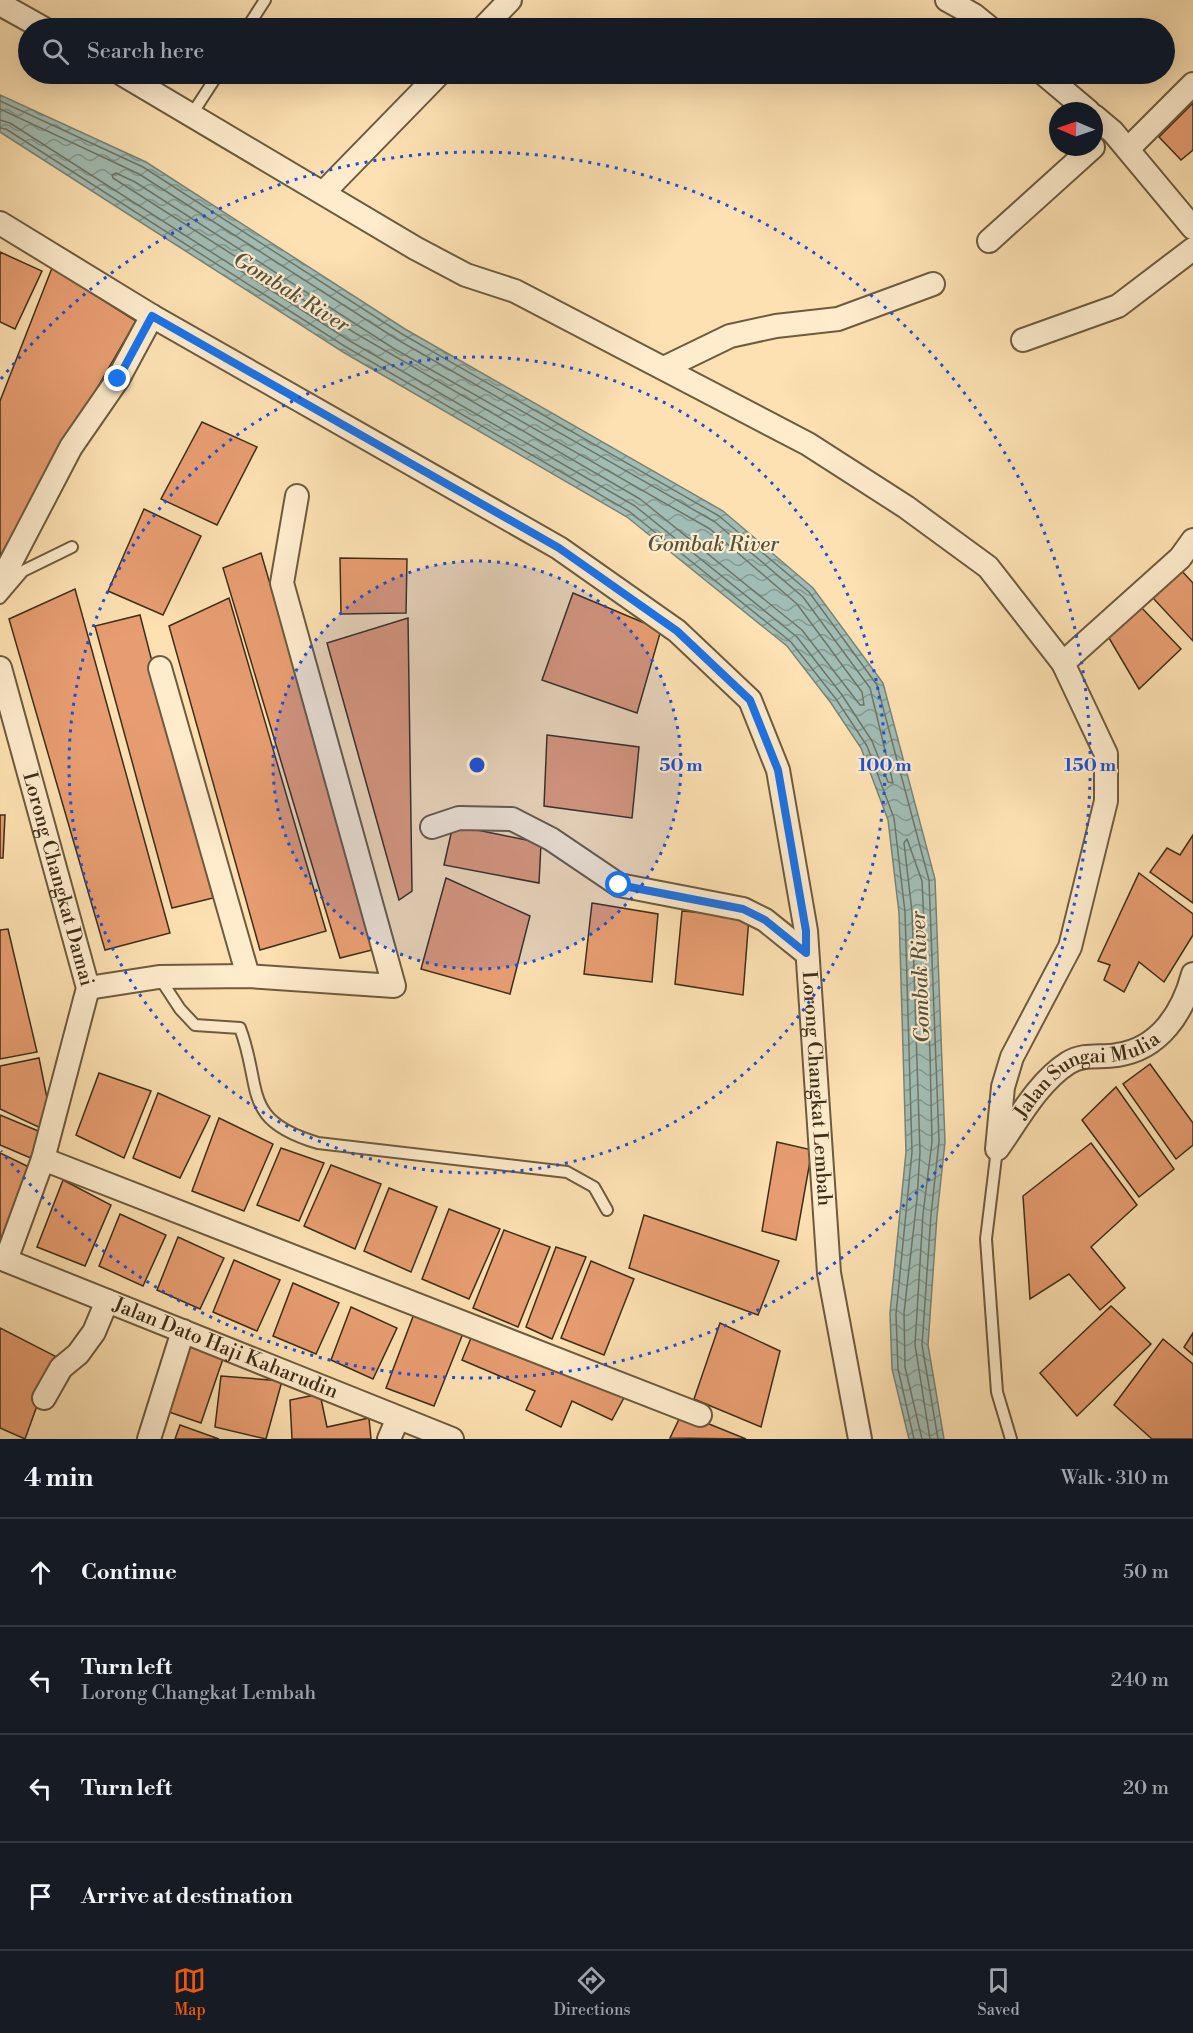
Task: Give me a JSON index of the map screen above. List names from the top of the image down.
{
  "streets": {
    "street": [
      "Lorong Changkat Damai",
      "Jalan Sungai Mulia",
      "Lorong Changkat Lembah",
      "Jalan Dato Haji Kaharudin"
    ]
  },
  "crossings": [
    ["Lorong Changkat Damai", "Jalan Dato Haji Kaharudin"]
  ],
  "water": ["Gombak River"],
  "north": "left",
  "page": {
    "search": "Search here",
    "heading": ["4 min", "Walk · 310 m"],
    "list": [
      ["Continue", "50 m"],
      ["Turn left", "Lorong Changkat Lembah", "240 m"],
      ["Turn left", "20 m"],
      "Arrive at destination"
    ],
    "nav": ["Map", "Directions", "Saved"]
  },
  "rings": ["50 m", "100 m", "150 m"]
}
